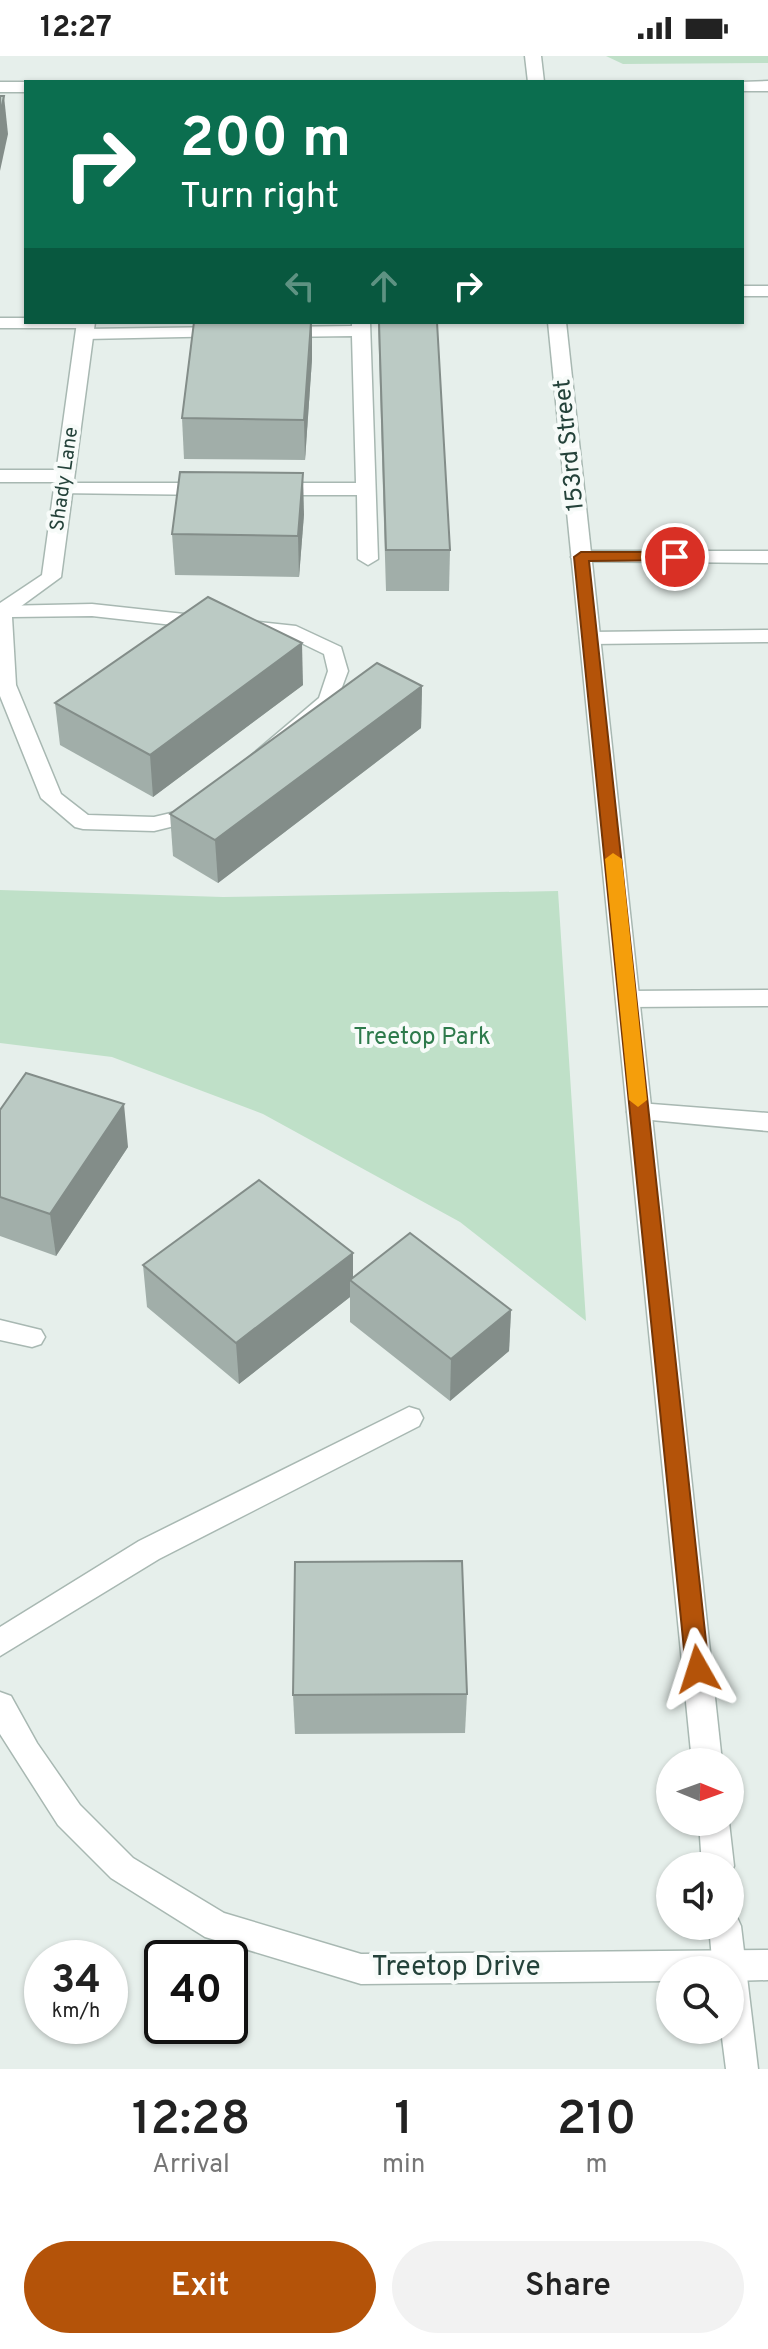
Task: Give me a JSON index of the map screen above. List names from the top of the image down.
{
  "streets": {
    "street": ["153rd Street", "Shady Lane", "Treetop Drive"]
  },
  "parks": ["Treetop Park"],
  "north": "right",
  "page": {
    "status": "12:27",
    "turn": ["200 m", "Turn right"],
    "speed": "34 km/h",
    "limit": "40",
    "eta": [
      "12:28",
      "Arrival",
      "1",
      "min",
      "210",
      "m"
    ],
    "buttons": ["Exit", "Share"]
  }
}
